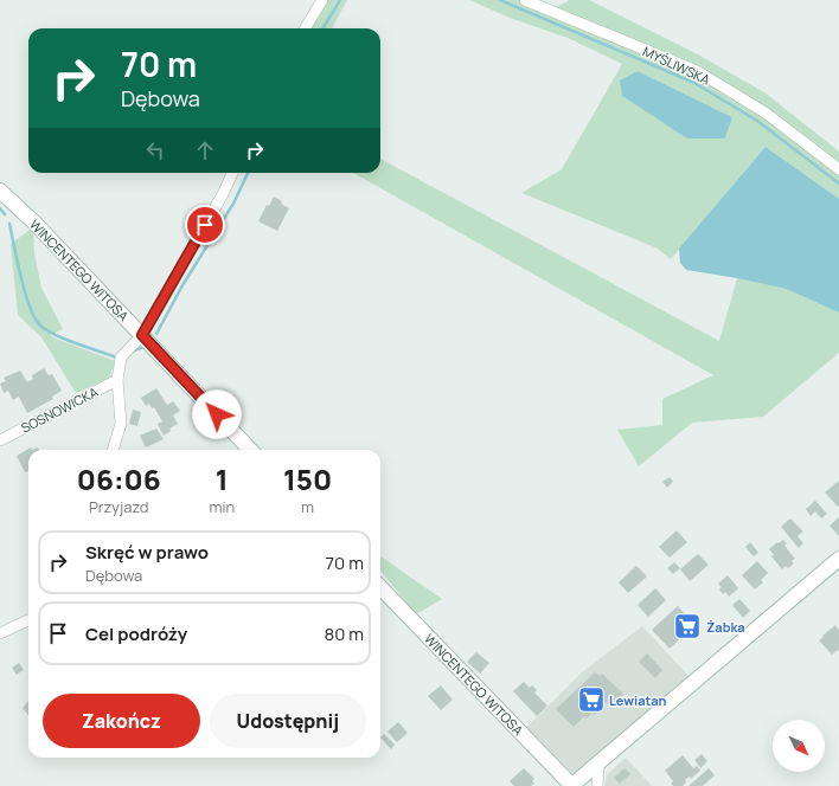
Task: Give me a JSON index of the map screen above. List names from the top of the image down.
{
  "streets": {
    "street": ["MYŚLIWSKA", "WINCENTEGO WITOSA", "SOSNOWICKA"]
  },
  "places": {
    "supermarket": ["Żabka", "Lewiatan"]
  },
  "north": "bottom right",
  "page": {
    "turn": ["70 m", "Dębowa"],
    "eta": [
      "06:06",
      "Przyjazd",
      "1",
      "min",
      "150",
      "m"
    ],
    "list": [
      {
        "name": "Skręć w prawo",
        "note": "Dębowa",
        "value": "70 m"
      },
      {
        "name": "Cel podróży",
        "value": "80 m"
      }
    ],
    "buttons": ["Zakończ", "Udostępnij"]
  }
}
